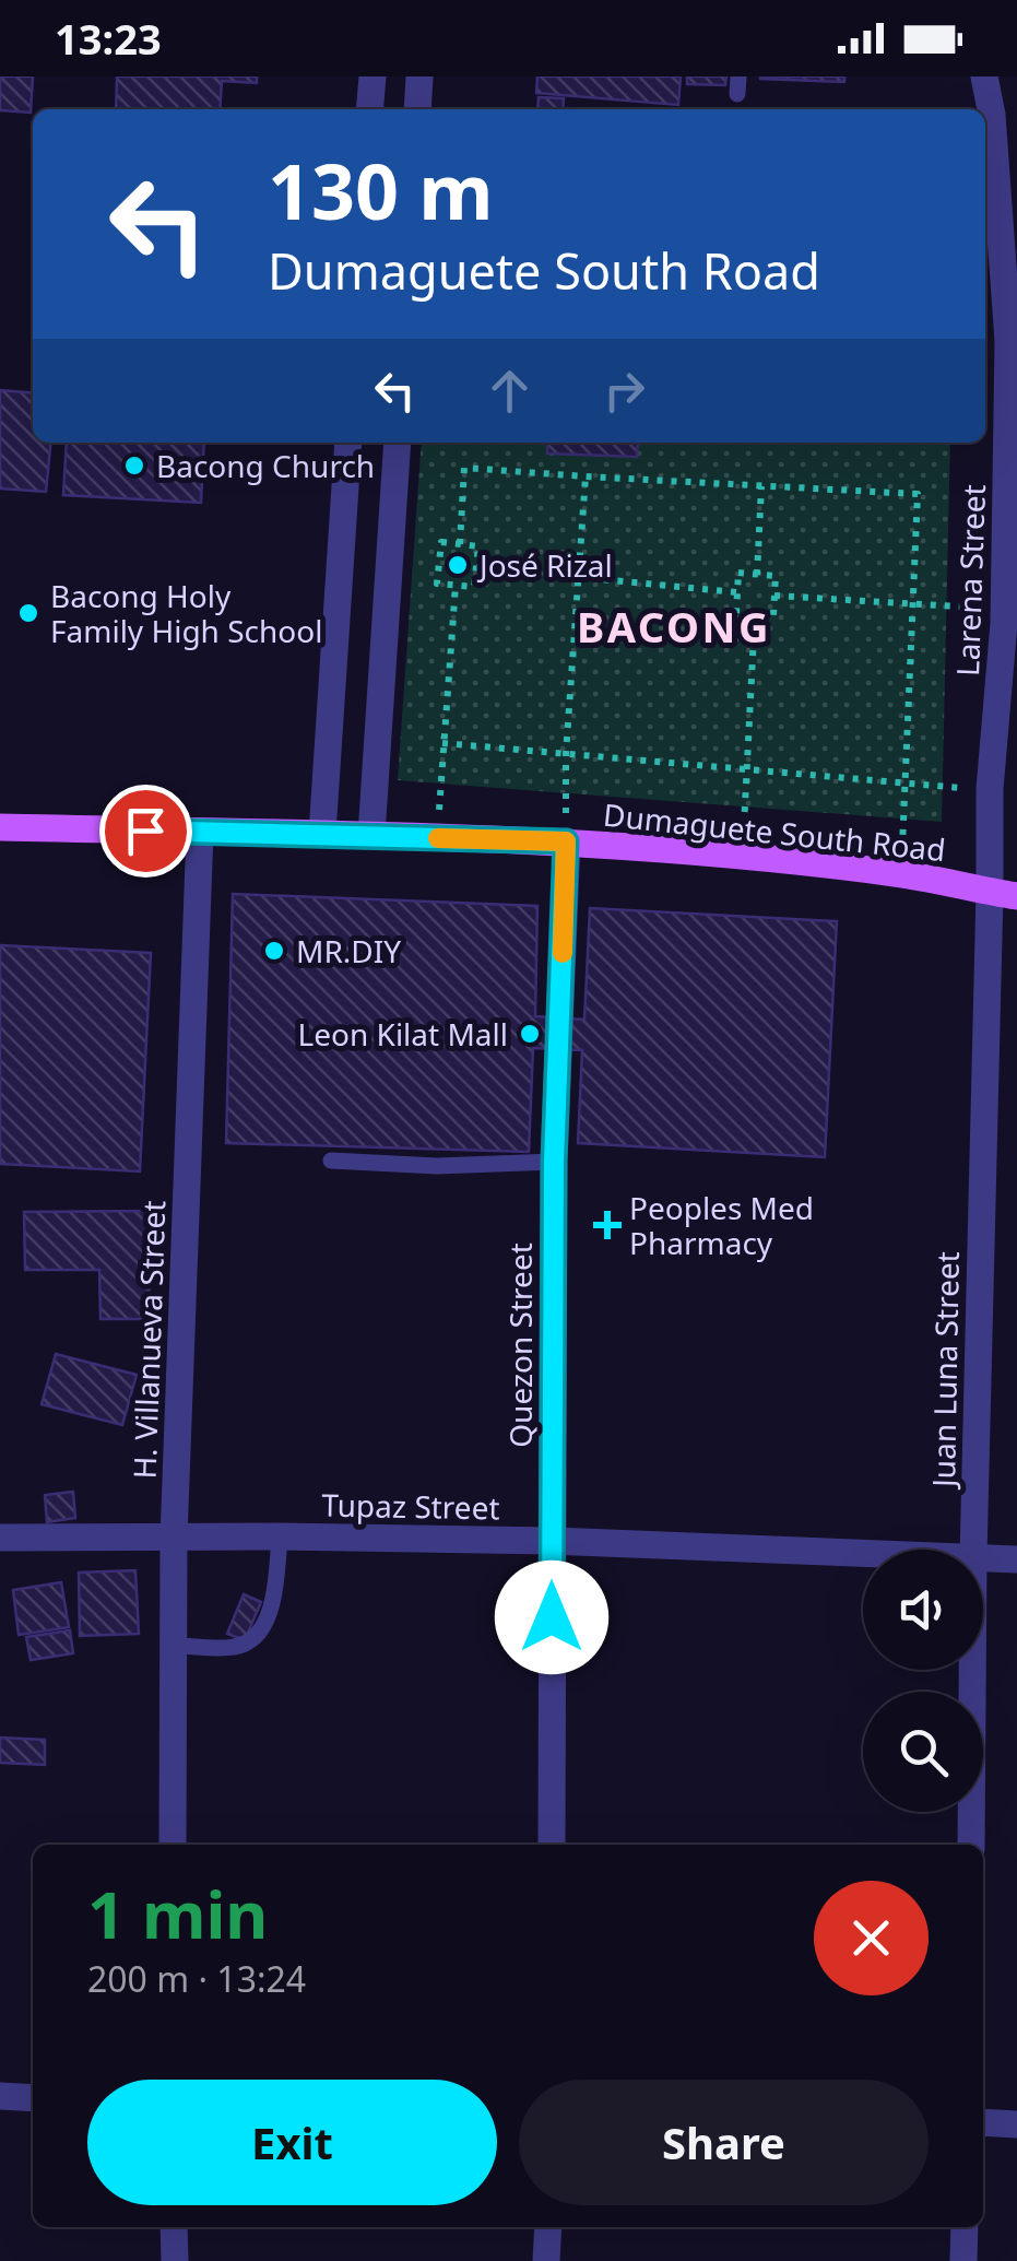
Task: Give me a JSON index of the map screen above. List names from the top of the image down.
{
  "streets": {
    "main road": ["Dumaguete South Road"],
    "street": [
      "Larena Street",
      "H. Villanueva Street",
      "Quezon Street",
      "Juan Luna Street",
      "Tupaz Street"
    ]
  },
  "crossings": [
    ["Larena Street", "Dumaguete South Road"],
    ["Larena Street", "Juan Luna Street"],
    ["Dumaguete South Road", "H. Villanueva Street"],
    ["Dumaguete South Road", "Quezon Street"],
    ["Dumaguete South Road", "Juan Luna Street"],
    ["H. Villanueva Street", "Tupaz Street"],
    ["Quezon Street", "Tupaz Street"]
  ],
  "districts": ["BACONG"],
  "places": {
    "other": [
      "Bacong Church",
      "José Rizal",
      "Bacong Holy Family High School",
      "MR.DIY",
      "Leon Kilat Mall"
    ],
    "health": ["Peoples Med Pharmacy"]
  },
  "page": {
    "status": "13:23",
    "turn": ["130 m", "Dumaguete South Road"],
    "heading": ["1 min", "200 m · 13:24"],
    "buttons": ["Exit", "Share"]
  }
}
